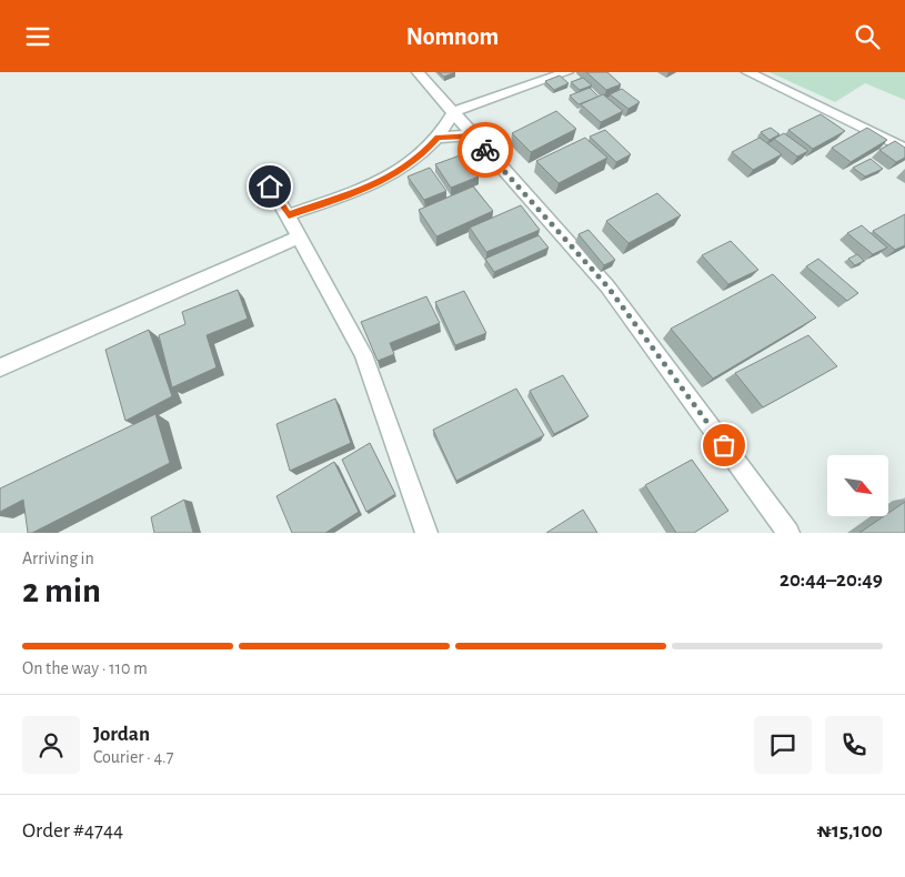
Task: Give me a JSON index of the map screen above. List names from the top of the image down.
{
  "north": "bottom right",
  "page": {
    "header": "Nomnom",
    "heading": ["2 min", "Arriving in", "20:44–20:49"],
    "panel": [
      "Jordan",
      "Courier · 4.7",
      "Order #4744",
      "₦15,100"
    ],
    "bar": "On the way · 110 m"
  }
}
